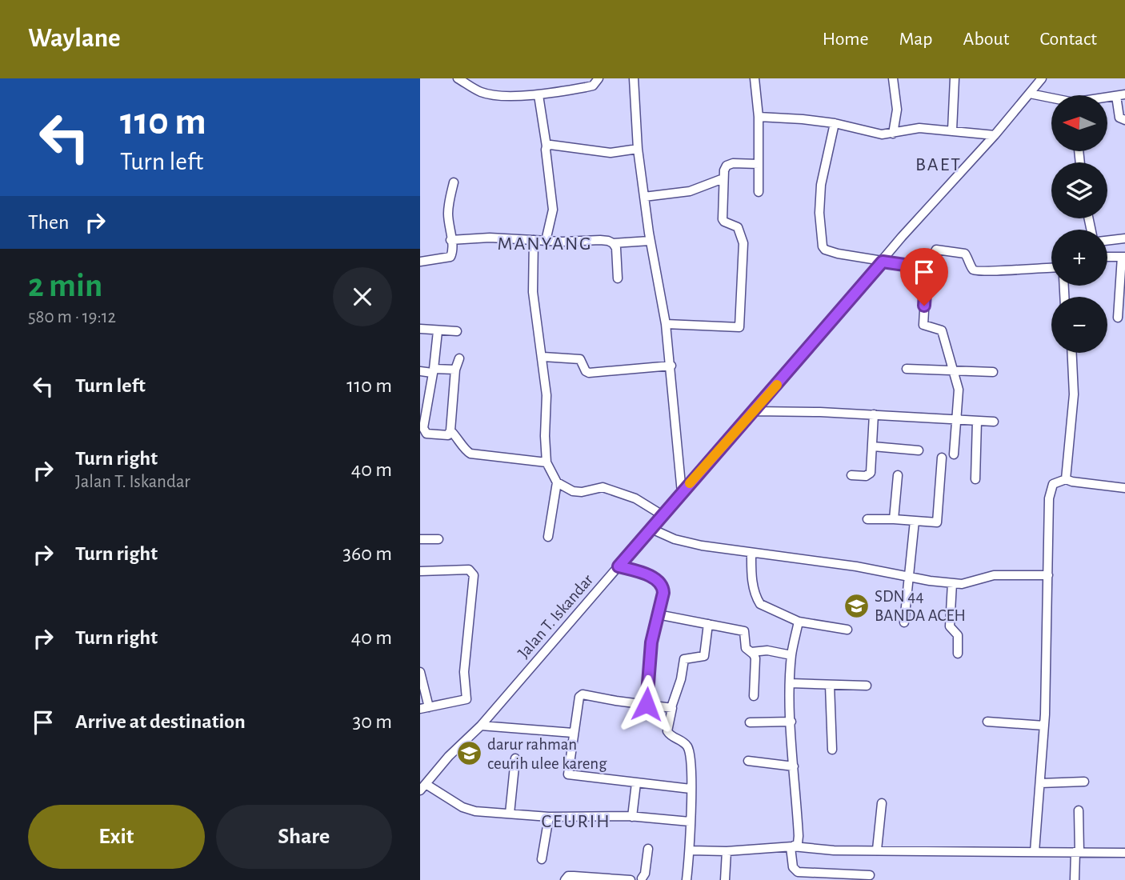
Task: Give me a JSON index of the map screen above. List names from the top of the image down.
{
  "streets": {
    "street": ["Jalan T. Iskandar"]
  },
  "districts": ["BAET", "MANYANG", "CEURIH"],
  "places": {
    "school or university": ["SDN 44 BANDA ACEH", "darur rahman ceurih ulee kareng"]
  },
  "north": "left",
  "page": {
    "header": "Waylane",
    "nav": [
      "Home",
      "Map",
      "About",
      "Contact"
    ],
    "turn": ["110 m", "Turn left"],
    "map_buttons": ["+", "−"],
    "then": "Then",
    "heading": ["2 min", "580 m · 19:12"],
    "list": [
      {
        "name": "Turn left",
        "value": "110 m"
      },
      {
        "name": "Turn right",
        "note": "Jalan T. Iskandar",
        "value": "40 m"
      },
      {
        "name": "Turn right",
        "value": "360 m"
      },
      {
        "name": "Turn right",
        "value": "40 m"
      },
      {
        "name": "Arrive at destination",
        "value": "30 m"
      }
    ],
    "buttons": ["Exit", "Share"]
  }
}
